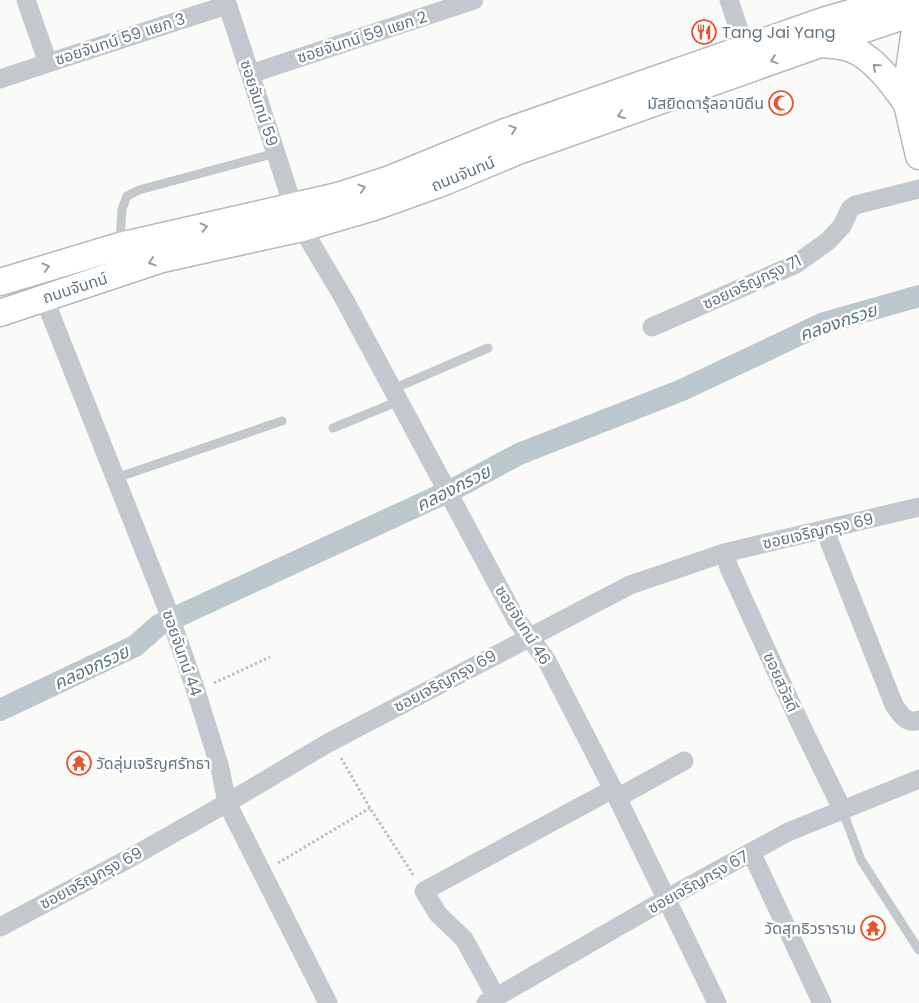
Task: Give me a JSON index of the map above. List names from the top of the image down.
{
  "streets": {
    "main road": ["ถนนจันทน์"],
    "street": [
      "ซอยจันทน์ 59 แยก 2",
      "ซอยจันทน์ 59 แยก 3",
      "ซอยจันทน์ 59",
      "ซอยเจริญกรุง 71",
      "ซอยเจริญกรุง 69",
      "ซอยจันทน์ 46",
      "ซอยจันทน์ 44",
      "ซอยสวัสดี",
      "ซอยเจริญกรุง 67"
    ]
  },
  "crossings": [
    ["ซอยจันทน์ 59 แยก 2", "ซอยจันทน์ 59"],
    ["ซอยจันทน์ 59 แยก 3", "ซอยจันทน์ 59"],
    ["ซอยจันทน์ 59", "ถนนจันทน์"],
    ["ซอยจันทน์ 59", "ซอยจันทน์ 46"],
    ["ถนนจันทน์", "ซอยจันทน์ 46"],
    ["ถนนจันทน์", "ซอยจันทน์ 44"],
    ["ซอยเจริญกรุง 69", "ซอยจันทน์ 46"],
    ["ซอยเจริญกรุง 69", "ซอยจันทน์ 44"],
    ["ซอยเจริญกรุง 69", "ซอยสวัสดี"],
    ["ซอยจันทน์ 46", "ซอยเจริญกรุง 67"],
    ["ซอยสวัสดี", "ซอยเจริญกรุง 67"]
  ],
  "water": ["คลองกรวย"],
  "places": {
    "restaurant": ["Tang Jai Yang"],
    "mosque": ["มัสยิดดารุ้ลอาบิดีน"],
    "temple": ["วัดลุ่มเจริญศรัทธา", "วัดสุทธิวราราม"]
  }
}
